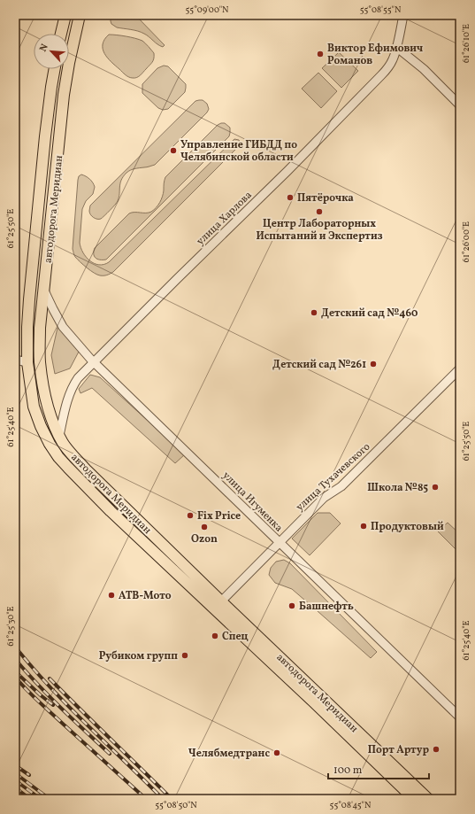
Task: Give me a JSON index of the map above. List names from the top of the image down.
{
  "streets": {
    "main road": ["автодорога Меридиан"],
    "street": ["улица Харлова", "улица Тухачевского", "улица Игуменка"]
  },
  "crossings": [
    ["автодорога Меридиан", "улица Харлова"],
    ["автодорога Меридиан", "улица Тухачевского"],
    ["автодорога Меридиан", "улица Игуменка"],
    ["улица Харлова", "улица Игуменка"],
    ["улица Тухачевского", "улица Игуменка"]
  ],
  "places": [
    "Виктор Ефимович Романов",
    "Управление ГИБДД по Челябинской области",
    "Пятёрочка",
    "Центр Лабораторных Испытаний и Экспертиз",
    "Детский сад №460",
    "Детский сад №261",
    "Школа №85",
    "Fix Price",
    "Продуктовый",
    "Ozon",
    "АТВ-Мото",
    "Башнефть",
    "Спец",
    "Рубиком групп",
    "Порт Артур",
    "Челябмедтранс"
  ],
  "scale_bar": "100 m",
  "north": "top left",
  "coordinates": [
    "55°09'00\"N",
    "55°08'55\"N",
    "61°26'10\"E",
    "61°25'50\"E",
    "61°26'00\"E",
    "61°25'40\"E",
    "61°25'30\"E",
    "55°08'50\"N",
    "55°08'45\"N"
  ]
}
